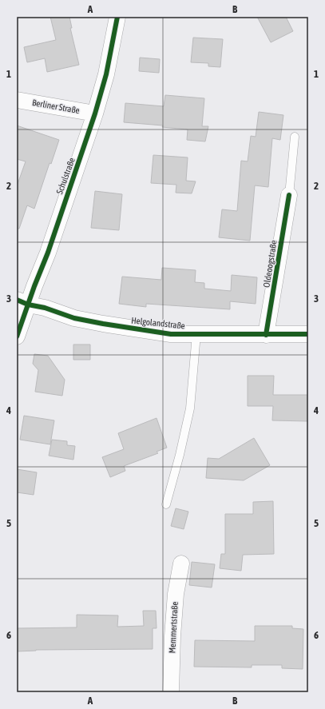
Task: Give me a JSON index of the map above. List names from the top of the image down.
{
  "streets": {
    "street": [
      "Berliner Straße",
      "Schulstraße",
      "Oldeoogstraße",
      "Helgolandstraße",
      "Memmertstraße"
    ]
  },
  "crossings": [
    ["Berliner Straße", "Schulstraße"],
    ["Schulstraße", "Helgolandstraße"],
    ["Oldeoogstraße", "Helgolandstraße"]
  ],
  "grid": {
    "columns": ["A", "B"],
    "rows": [
      "1",
      "2",
      "3",
      "4",
      "5",
      "6"
    ]
  }
}
